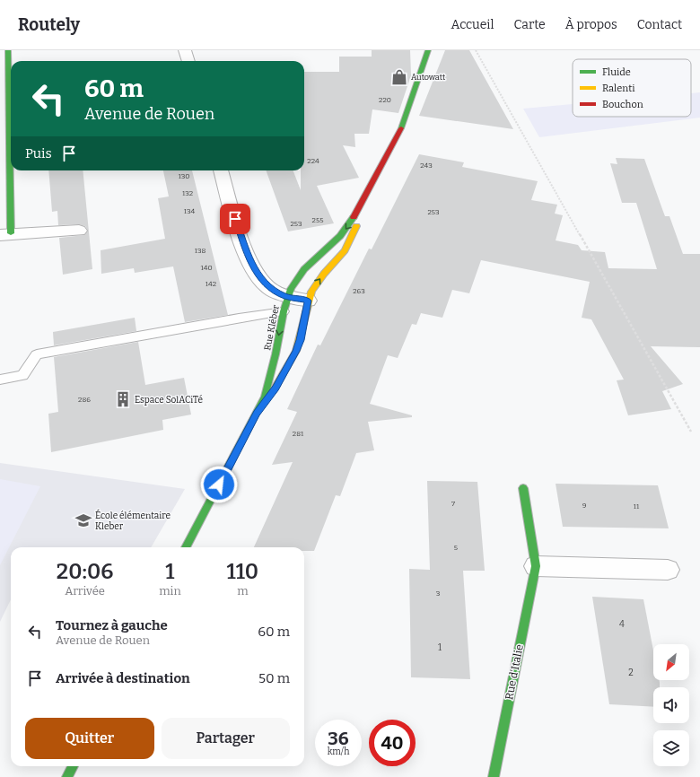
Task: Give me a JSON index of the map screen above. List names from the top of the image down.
{
  "streets": {
    "street": ["Rue Kléber", "Rue d'Italie"]
  },
  "places": {
    "shop": ["Autowatt"],
    "building": ["Espace SolACiTé"],
    "school or university": ["École élémentaire Kleber"]
  },
  "house_numbers": [
    "220",
    "224",
    "243",
    "130",
    "132",
    "134",
    "253",
    "255",
    "253",
    "138",
    "140",
    "142",
    "263",
    "286",
    "281",
    "7",
    "9",
    "11",
    "5",
    "3",
    "4",
    "1",
    "2"
  ],
  "legend": ["Fluide", "Ralenti", "Bouchon"],
  "north": "bottom left",
  "page": {
    "header": "Routely",
    "nav": [
      "Accueil",
      "Carte",
      "À propos",
      "Contact"
    ],
    "turn": ["60 m", "Avenue de Rouen"],
    "then": "Puis",
    "eta": [
      "20:06",
      "Arrivée",
      "1",
      "min",
      "110",
      "m"
    ],
    "list": [
      {
        "name": "Tournez à gauche",
        "note": "Avenue de Rouen",
        "value": "60 m"
      },
      {
        "name": "Arrivée à destination",
        "value": "50 m"
      }
    ],
    "buttons": ["Quitter", "Partager"],
    "speed": "36 km/h",
    "limit": "40"
  }
}
